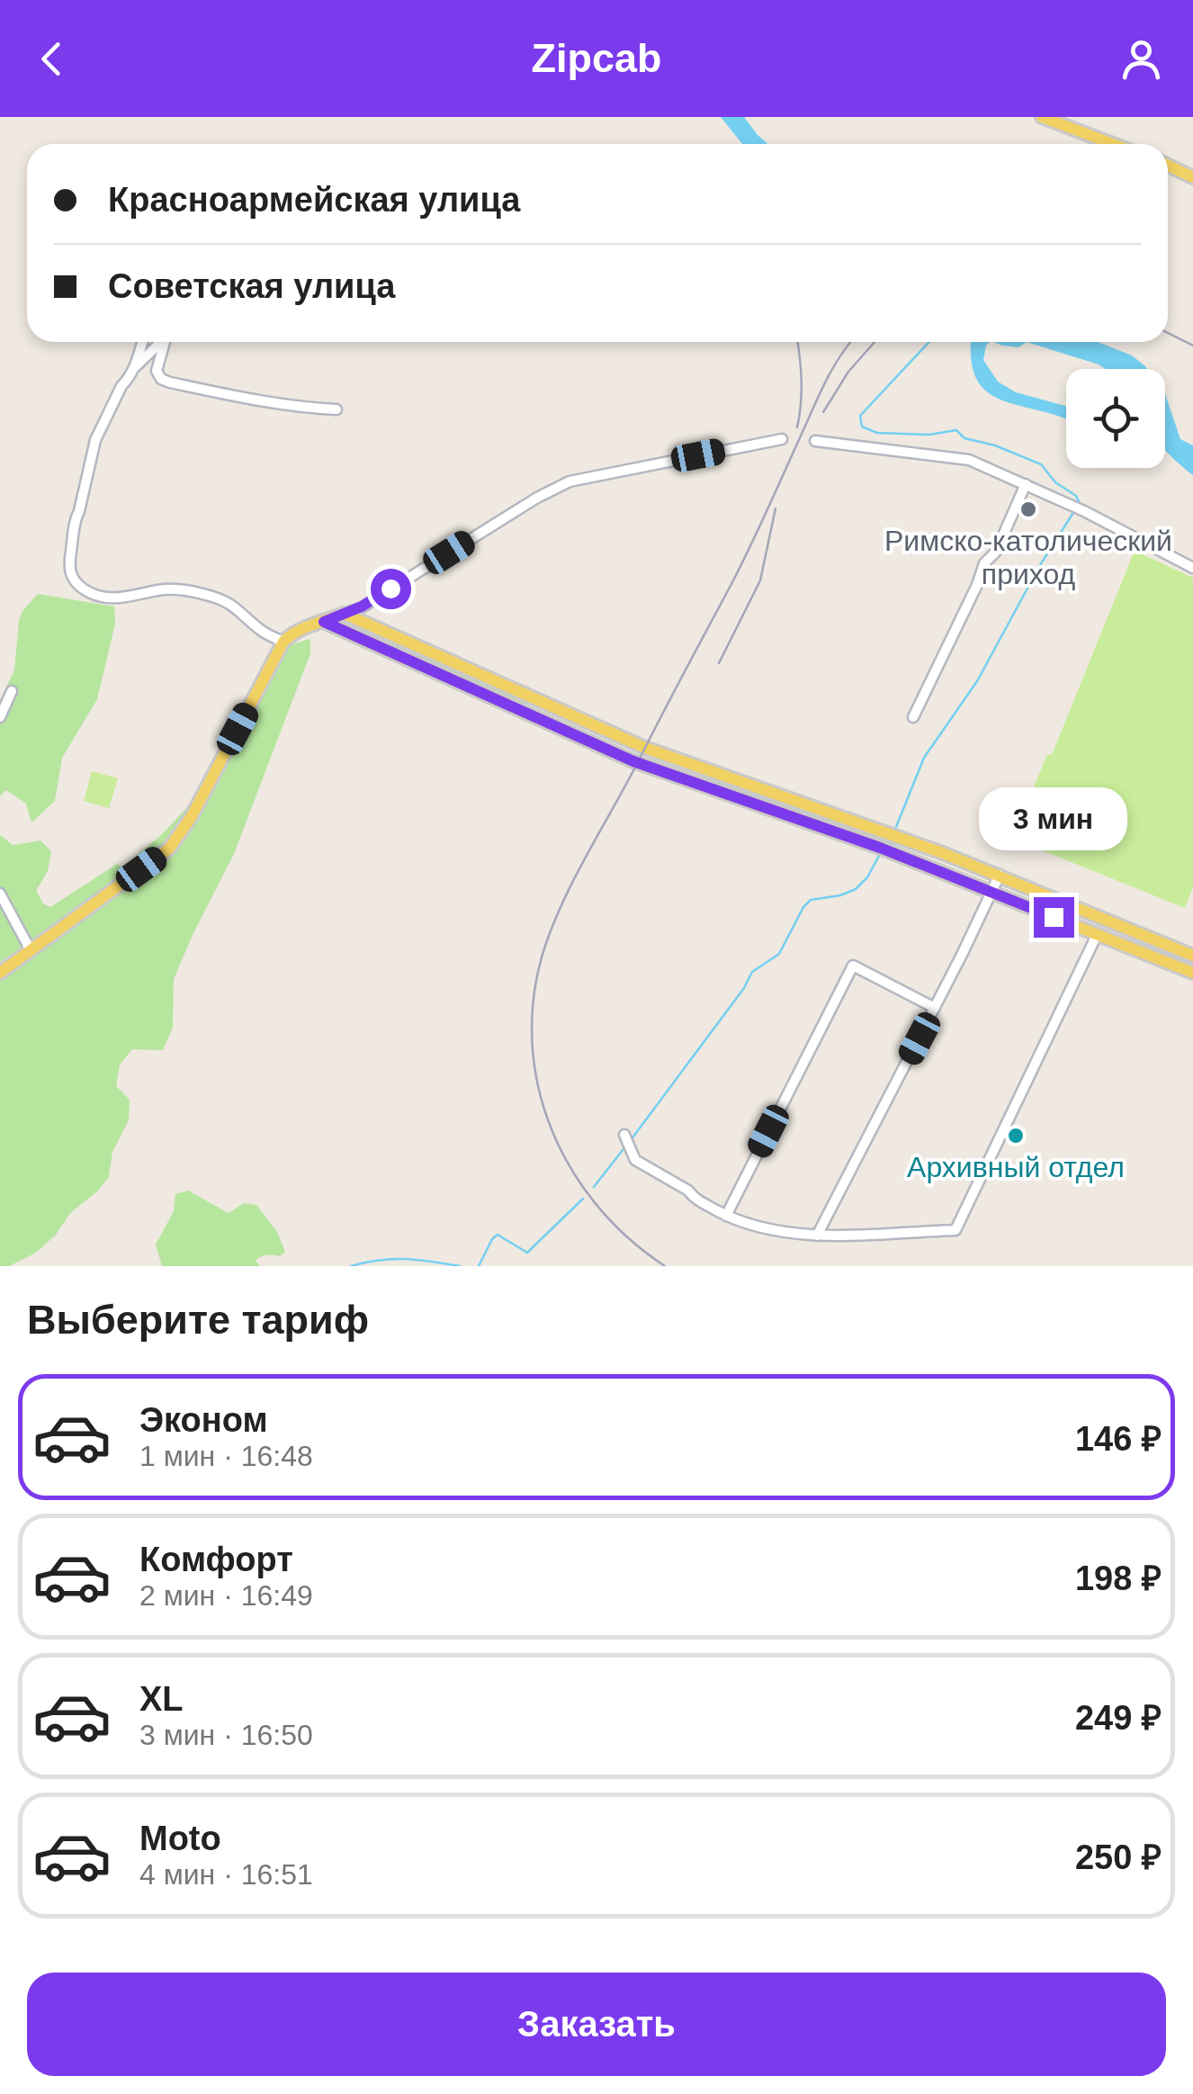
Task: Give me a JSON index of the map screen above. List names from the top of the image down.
{
  "places": ["Римско-католический приход", "Архивный отдел"],
  "page": {
    "header": "Zipcab",
    "banner": ["Красноармейская улица", "Советская улица"],
    "bubble": "3 мин",
    "heading": "Выберите тариф",
    "list": [
      {
        "name": "Эконом",
        "note": "1 мин · 16:48",
        "value": "146 ₽"
      },
      {
        "name": "Комфорт",
        "note": "2 мин · 16:49",
        "value": "198 ₽"
      },
      {
        "name": "XL",
        "note": "3 мин · 16:50",
        "value": "249 ₽"
      },
      {
        "name": "Moto",
        "note": "4 мин · 16:51",
        "value": "250 ₽"
      }
    ],
    "buttons": "Заказать"
  }
}
